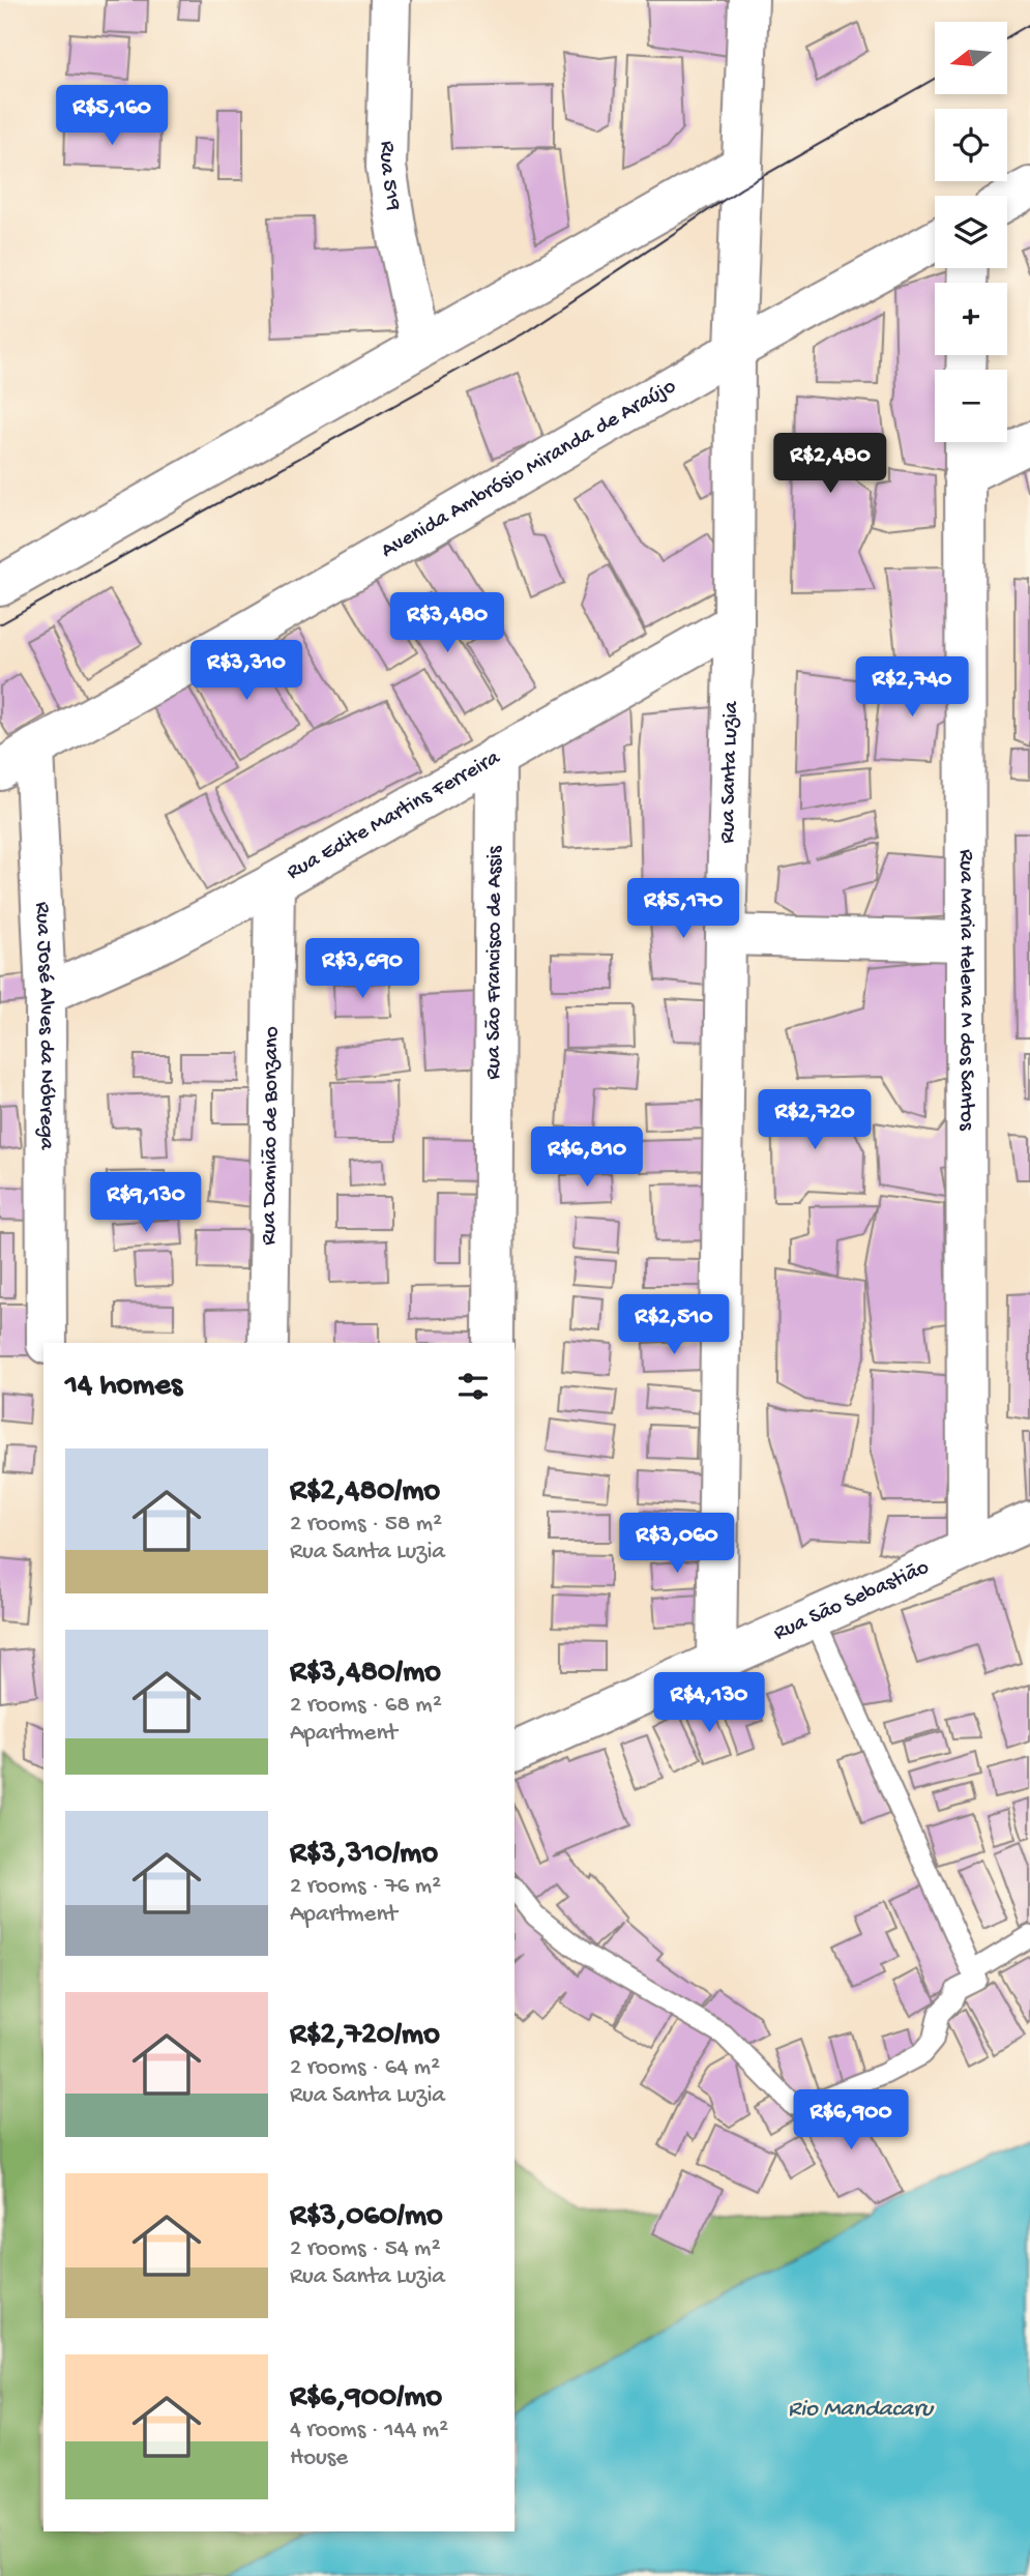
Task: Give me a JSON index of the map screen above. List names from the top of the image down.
{
  "streets": {
    "street": [
      "Rua 519",
      "Avenida Ambrósio Miranda de Araújo",
      "Rua Santa Luzia",
      "Rua Edite Martins Ferreira",
      "Rua São Francisco de Assis",
      "Rua Maria Helena M dos Santos",
      "Rua José Alves da Nóbrega",
      "Rua Damião de Bonzano",
      "Rua São Sebastião"
    ]
  },
  "crossings": [
    ["Avenida Ambrósio Miranda de Araújo", "Rua Santa Luzia"],
    ["Avenida Ambrósio Miranda de Araújo", "Rua José Alves da Nóbrega"],
    ["Rua Santa Luzia", "Rua Edite Martins Ferreira"],
    ["Rua Santa Luzia", "Rua São Sebastião"],
    ["Rua Edite Martins Ferreira", "Rua São Francisco de Assis"],
    ["Rua Edite Martins Ferreira", "Rua José Alves da Nóbrega"],
    ["Rua Edite Martins Ferreira", "Rua Damião de Bonzano"],
    ["Rua Maria Helena M dos Santos", "Rua São Sebastião"]
  ],
  "water": ["Rio Mandacaru"],
  "north": "left",
  "page": {
    "map_buttons": ["+", "−"],
    "price": [
      "R$5,160",
      "R$2,480",
      "R$3,480",
      "R$3,310",
      "R$2,740",
      "R$5,170",
      "R$3,690",
      "R$2,720",
      "R$6,810",
      "R$9,130",
      "R$2,510",
      "R$3,060",
      "R$4,130",
      "R$6,900"
    ],
    "heading": "14 homes",
    "list": [
      {
        "name": "R$2,480/mo",
        "note": "2 rooms · 58 m² · Rua Santa Luzia"
      },
      {
        "name": "R$3,480/mo",
        "note": "2 rooms · 68 m² · Apartment"
      },
      {
        "name": "R$3,310/mo",
        "note": "2 rooms · 76 m² · Apartment"
      },
      {
        "name": "R$2,720/mo",
        "note": "2 rooms · 64 m² · Rua Santa Luzia"
      },
      {
        "name": "R$3,060/mo",
        "note": "2 rooms · 54 m² · Rua Santa Luzia"
      },
      {
        "name": "R$6,900/mo",
        "note": "4 rooms · 144 m² · House"
      }
    ]
  }
}
